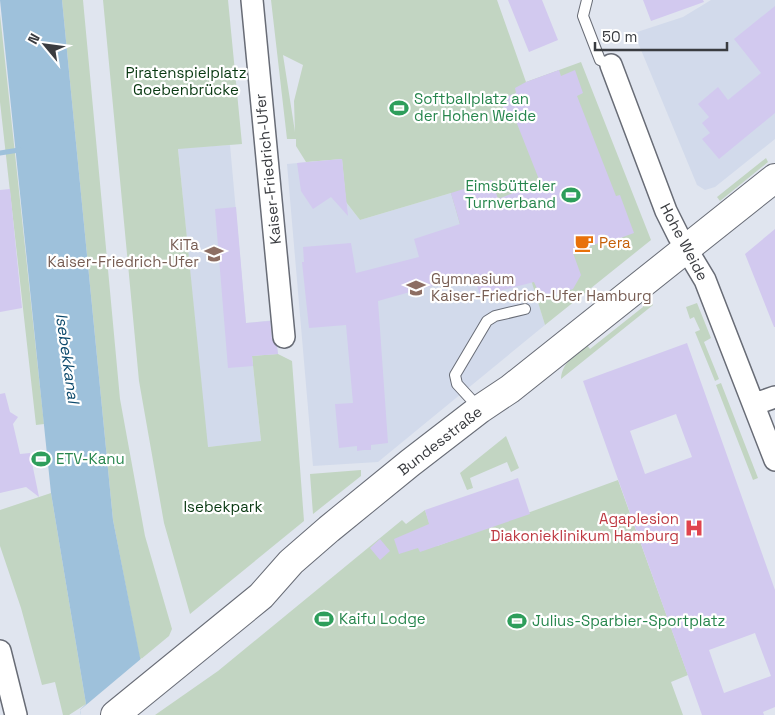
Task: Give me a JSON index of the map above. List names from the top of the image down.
{
  "streets": {
    "street": ["Kaiser-Friedrich-Ufer", "Hohe Weide", "Bundesstraße"]
  },
  "crossings": [
    ["Hohe Weide", "Bundesstraße"]
  ],
  "water": ["Isebekkanal"],
  "parks": ["Piratenspielplatz Goebenbrücke", "Isebekpark"],
  "places": {
    "sports": [
      "Softballplatz an der Hohen Weide",
      "Eimsbütteler Turnverband",
      "ETV-Kanu",
      "Kaifu Lodge",
      "Julius-Sparbier-Sportplatz"
    ],
    "cafe": ["Pera"],
    "school or university": ["KiTa Kaiser-Friedrich-Ufer", "Gymnasium Kaiser-Friedrich-Ufer Hamburg"],
    "hospital": ["Agaplesion Diakonieklinikum Hamburg"]
  },
  "scale_bar": "50 m",
  "north": "top left"
}
